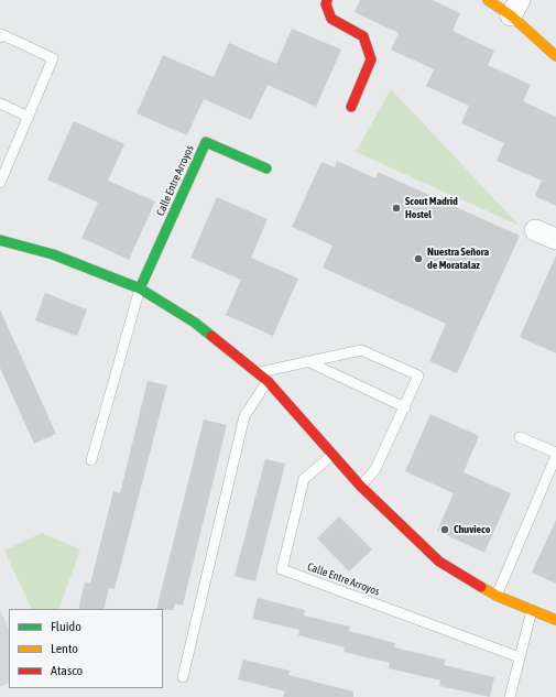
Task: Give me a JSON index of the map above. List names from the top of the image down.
{
  "streets": {
    "street": ["Calle Entre Arroyos"]
  },
  "places": ["Scout Madrid Hostel", "Nuestra Señora de Moratalaz", "Chuvieco"],
  "legend": ["Fluido", "Lento", "Atasco"]
}
